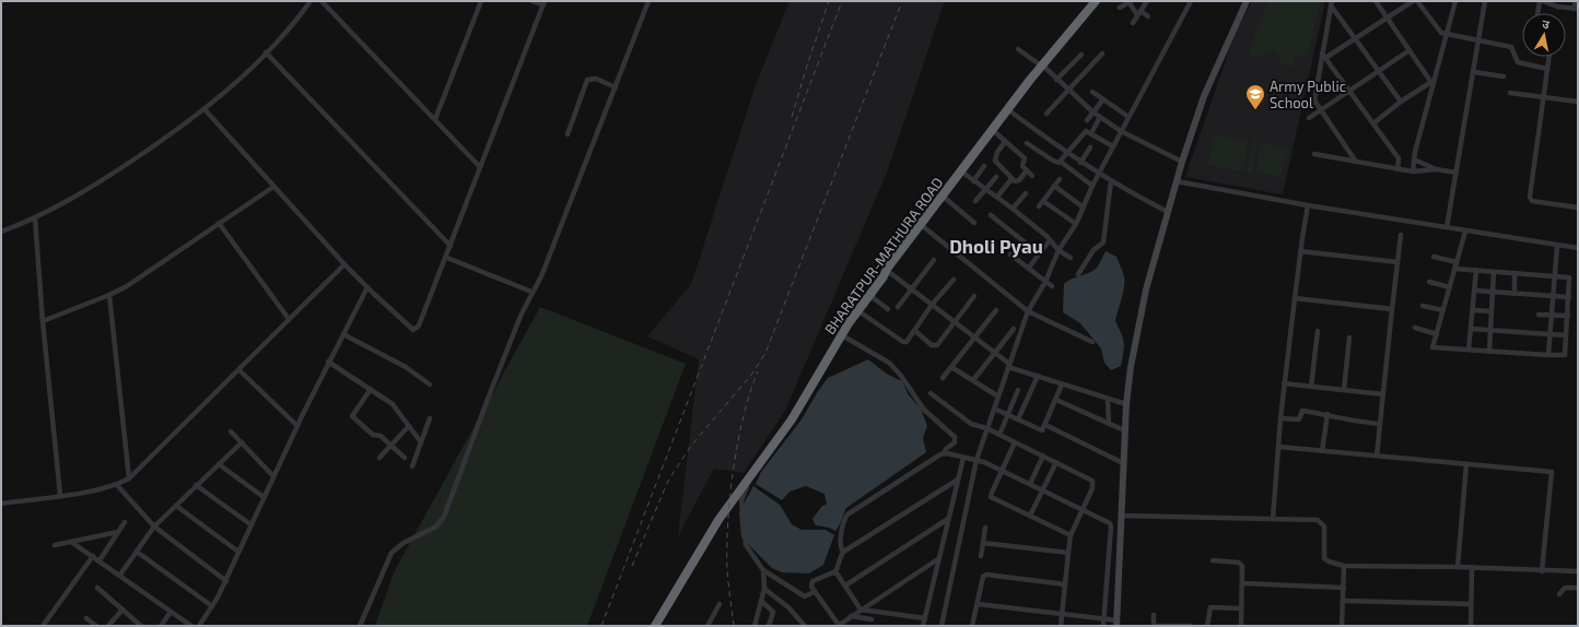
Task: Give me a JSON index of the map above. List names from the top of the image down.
{
  "streets": {
    "highway": ["BHARATPUR-MATHURA ROAD"]
  },
  "districts": ["Dholi Pyau"],
  "places": {
    "school or university": ["Army Public School"]
  },
  "north": "top"
}
